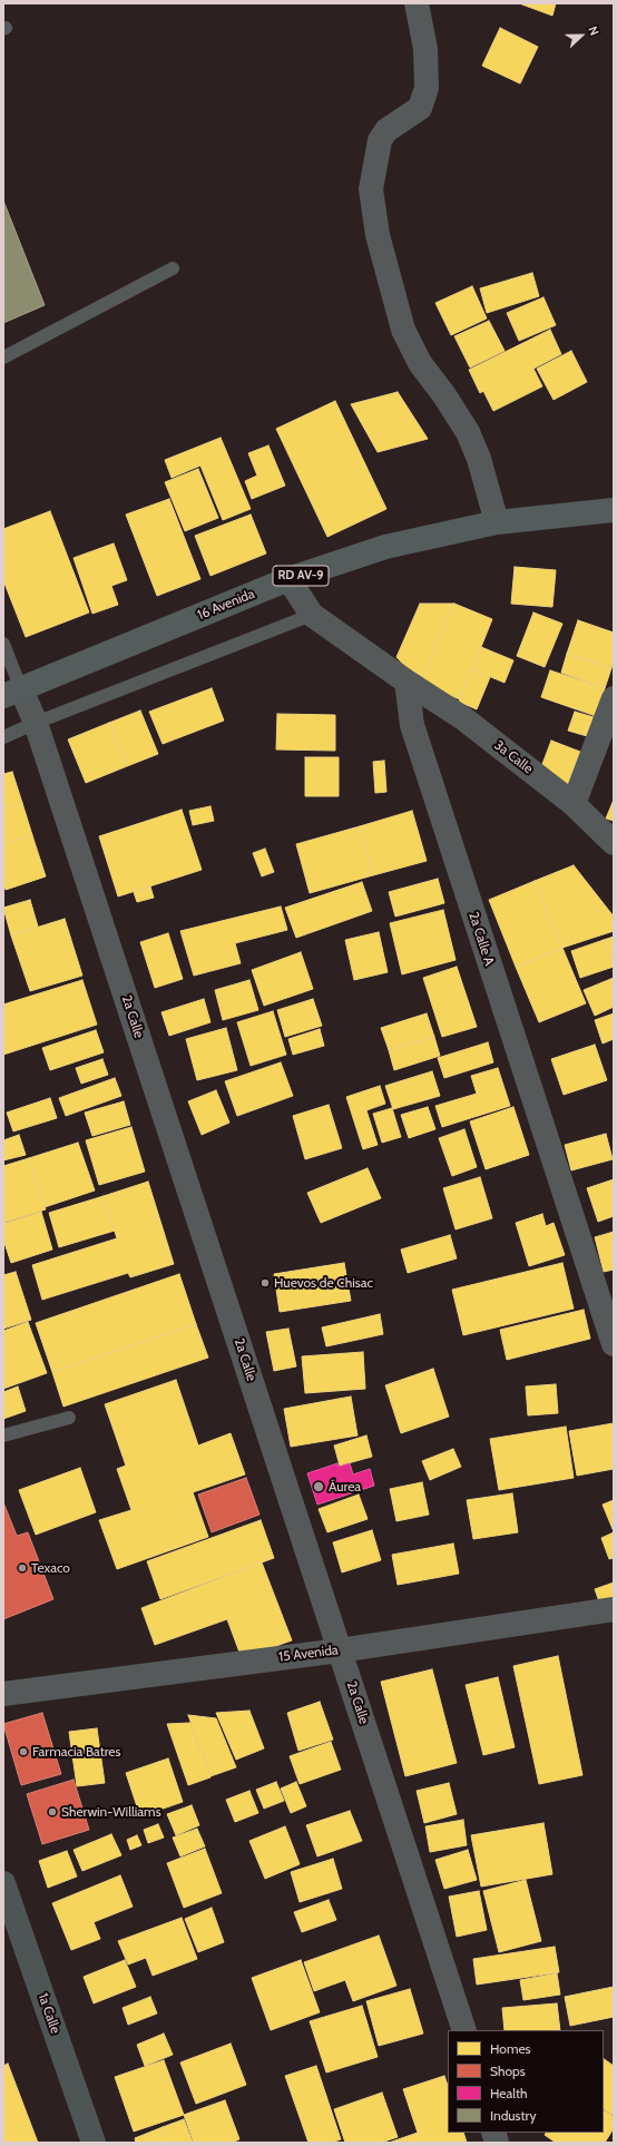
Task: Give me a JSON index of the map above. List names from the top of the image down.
{
  "streets": {
    "main road": ["RD AV-9", "16 Avenida", "1a Calle"],
    "street": [
      "3a Calle",
      "2a Calle A",
      "2a Calle",
      "15 Avenida"
    ]
  },
  "crossings": [
    ["16 Avenida", "2a Calle"],
    ["3a Calle", "2a Calle A"],
    ["2a Calle", "15 Avenida"]
  ],
  "places": [
    "Huevos de Chisac",
    "Áurea",
    "Texaco",
    "Farmacia Batres",
    "Sherwin-Williams"
  ],
  "legend": [
    "Homes",
    "Shops",
    "Health",
    "Industry"
  ],
  "north": "right"
}
